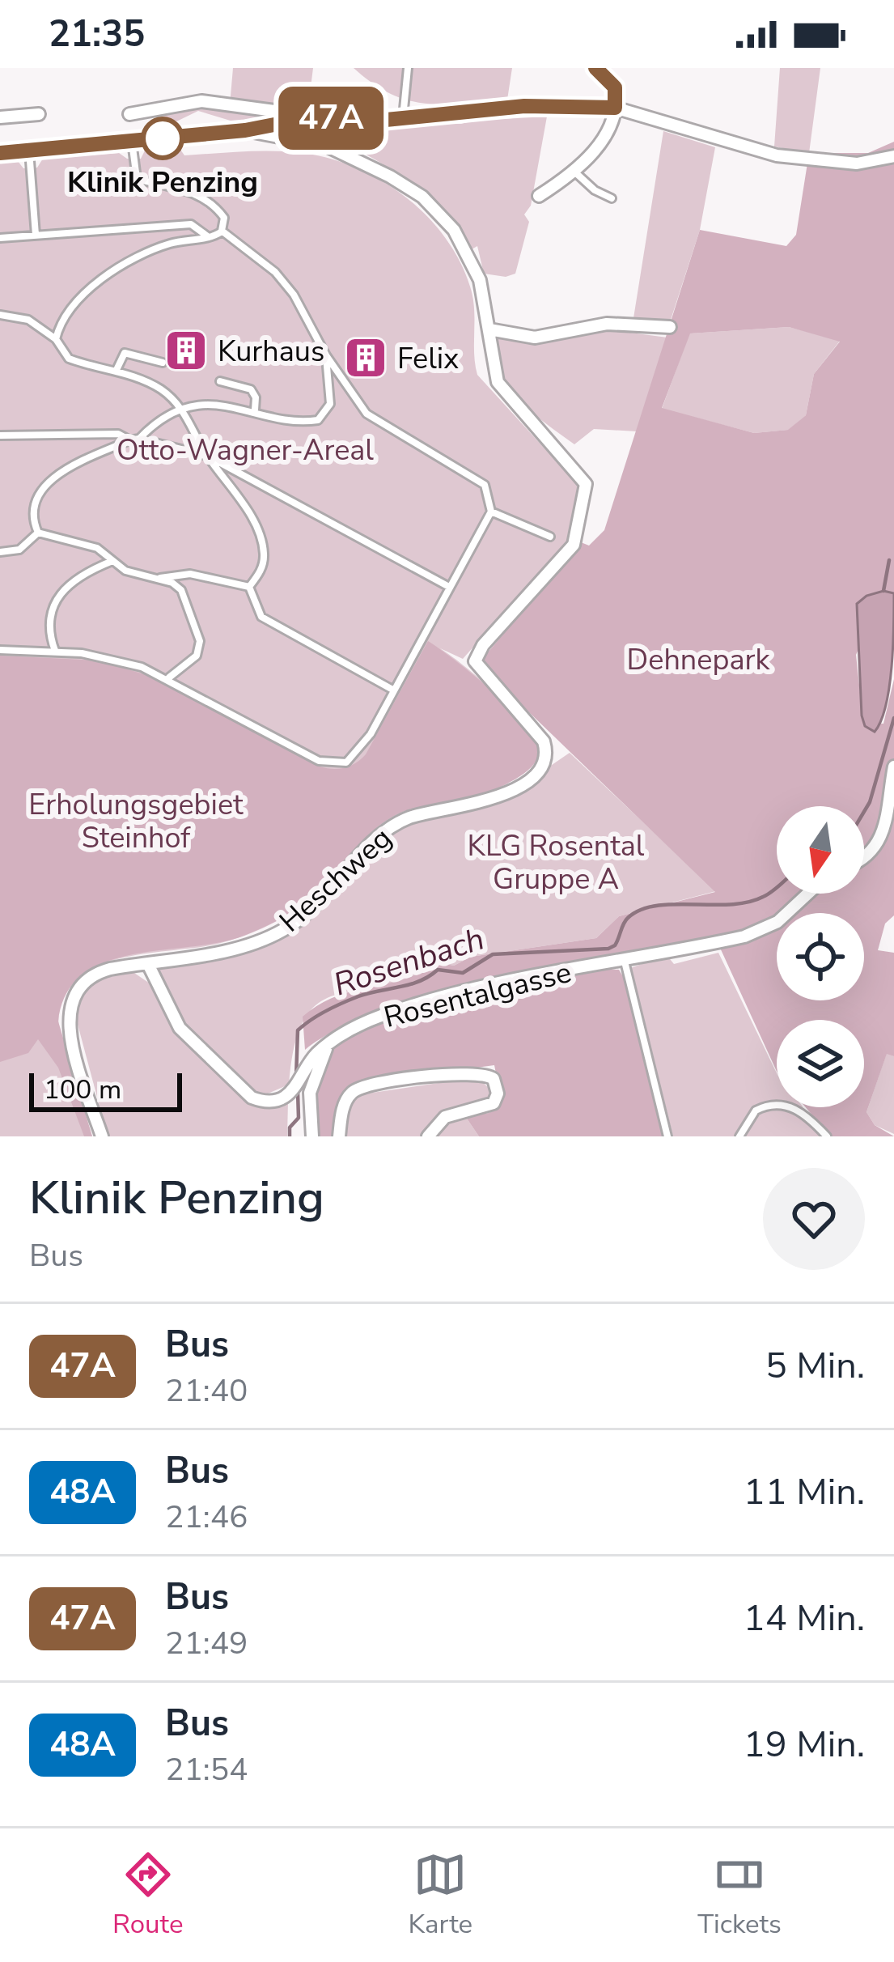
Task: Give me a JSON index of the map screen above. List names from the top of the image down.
{
  "streets": {
    "street": ["Heschweg", "Rosentalgasse"]
  },
  "crossings": [
    ["Heschweg", "Rosentalgasse"]
  ],
  "water": ["Rosenbach"],
  "parks": [
    "Otto-Wagner-Areal",
    "Dehnepark",
    "Erholungsgebiet Steinhof",
    "KLG Rosental Gruppe A"
  ],
  "places": {
    "other": ["Klinik Penzing"],
    "building": ["Kurhaus", "Felix"]
  },
  "lines": ["bus line 47A"],
  "scale_bar": "100 m",
  "north": "bottom",
  "page": {
    "status": "21:35",
    "on_map": "47A",
    "scale": "100 m",
    "heading": ["Klinik Penzing", "Bus"],
    "list": [
      {
        "mark": "47A",
        "name": "Bus",
        "note": "21:40",
        "value": "5 Min."
      },
      {
        "mark": "48A",
        "name": "Bus",
        "note": "21:46",
        "value": "11 Min."
      },
      {
        "mark": "47A",
        "name": "Bus",
        "note": "21:49",
        "value": "14 Min."
      },
      {
        "mark": "48A",
        "name": "Bus",
        "note": "21:54",
        "value": "19 Min."
      }
    ],
    "tabs": ["Route", "Karte", "Tickets"]
  }
}
